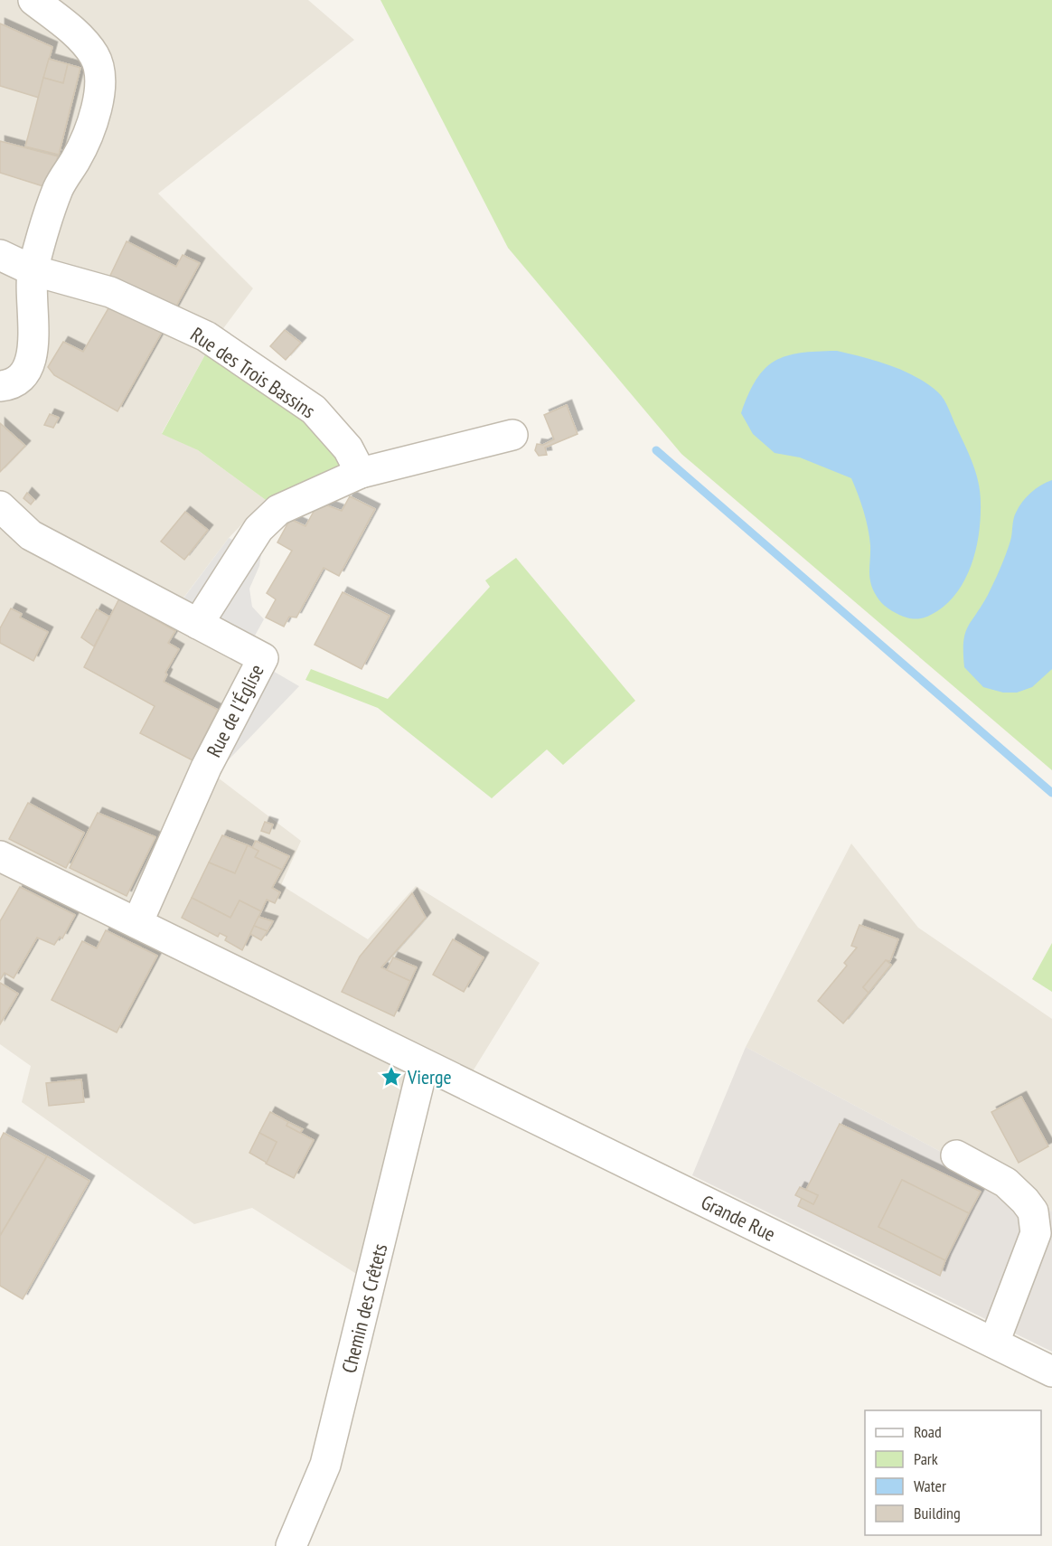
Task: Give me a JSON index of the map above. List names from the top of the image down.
{
  "streets": {
    "street": [
      "Rue des Trois Bassins",
      "Rue de l'Église",
      "Grande Rue",
      "Chemin des Crêtets"
    ]
  },
  "crossings": [
    ["Rue de l'Église", "Grande Rue"],
    ["Grande Rue", "Chemin des Crêtets"]
  ],
  "places": {
    "place": ["Vierge"]
  },
  "legend": [
    "Road",
    "Park",
    "Water",
    "Building"
  ]
}
